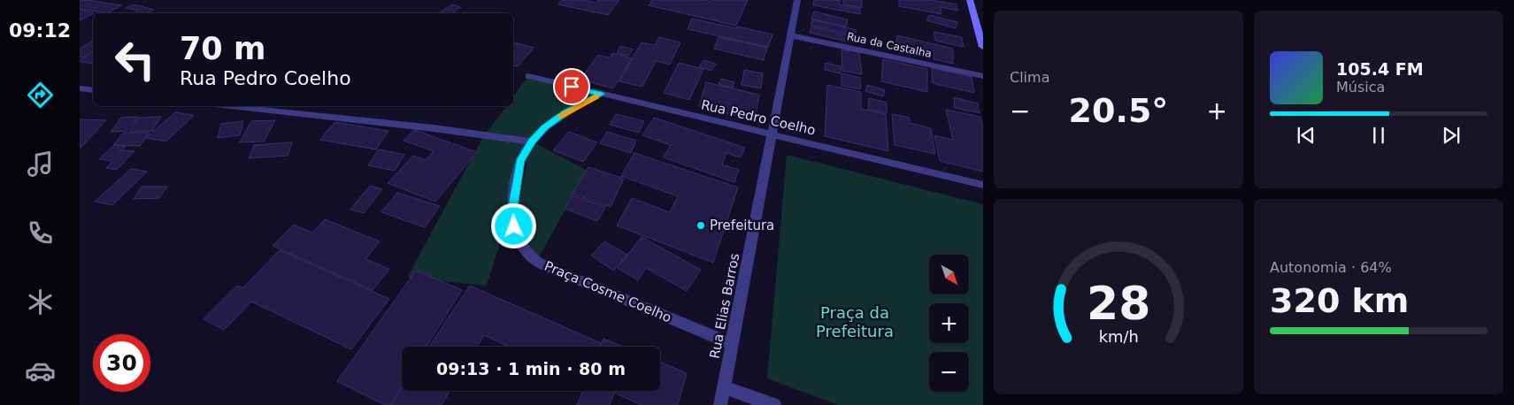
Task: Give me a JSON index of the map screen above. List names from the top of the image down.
{
  "streets": {
    "street": [
      "Rua da Castalha",
      "Rua Pedro Coelho",
      "Praça Cosme Coelho",
      "Rua Elias Barros"
    ]
  },
  "crossings": [
    ["Rua da Castalha", "Rua Elias Barros"],
    ["Rua Pedro Coelho", "Praça Cosme Coelho"],
    ["Rua Pedro Coelho", "Rua Elias Barros"],
    ["Praça Cosme Coelho", "Rua Elias Barros"]
  ],
  "parks": ["Praça da Prefeitura"],
  "places": ["Prefeitura"],
  "north": "bottom right",
  "page": {
    "tabs": "09:12",
    "tile": [
      "Clima",
      ["Autonomia · 64%", "320 km"]
    ],
    "turn": ["70 m", "Rua Pedro Coelho"],
    "song": ["105.4 FM", "Música"],
    "heat": ["−", "20.5°", "+"],
    "map_buttons": ["+", "−"],
    "limit": "30",
    "trip": "09:13 · 1 min · 80 m",
    "gauge": ["28", "km/h"]
  }
}
